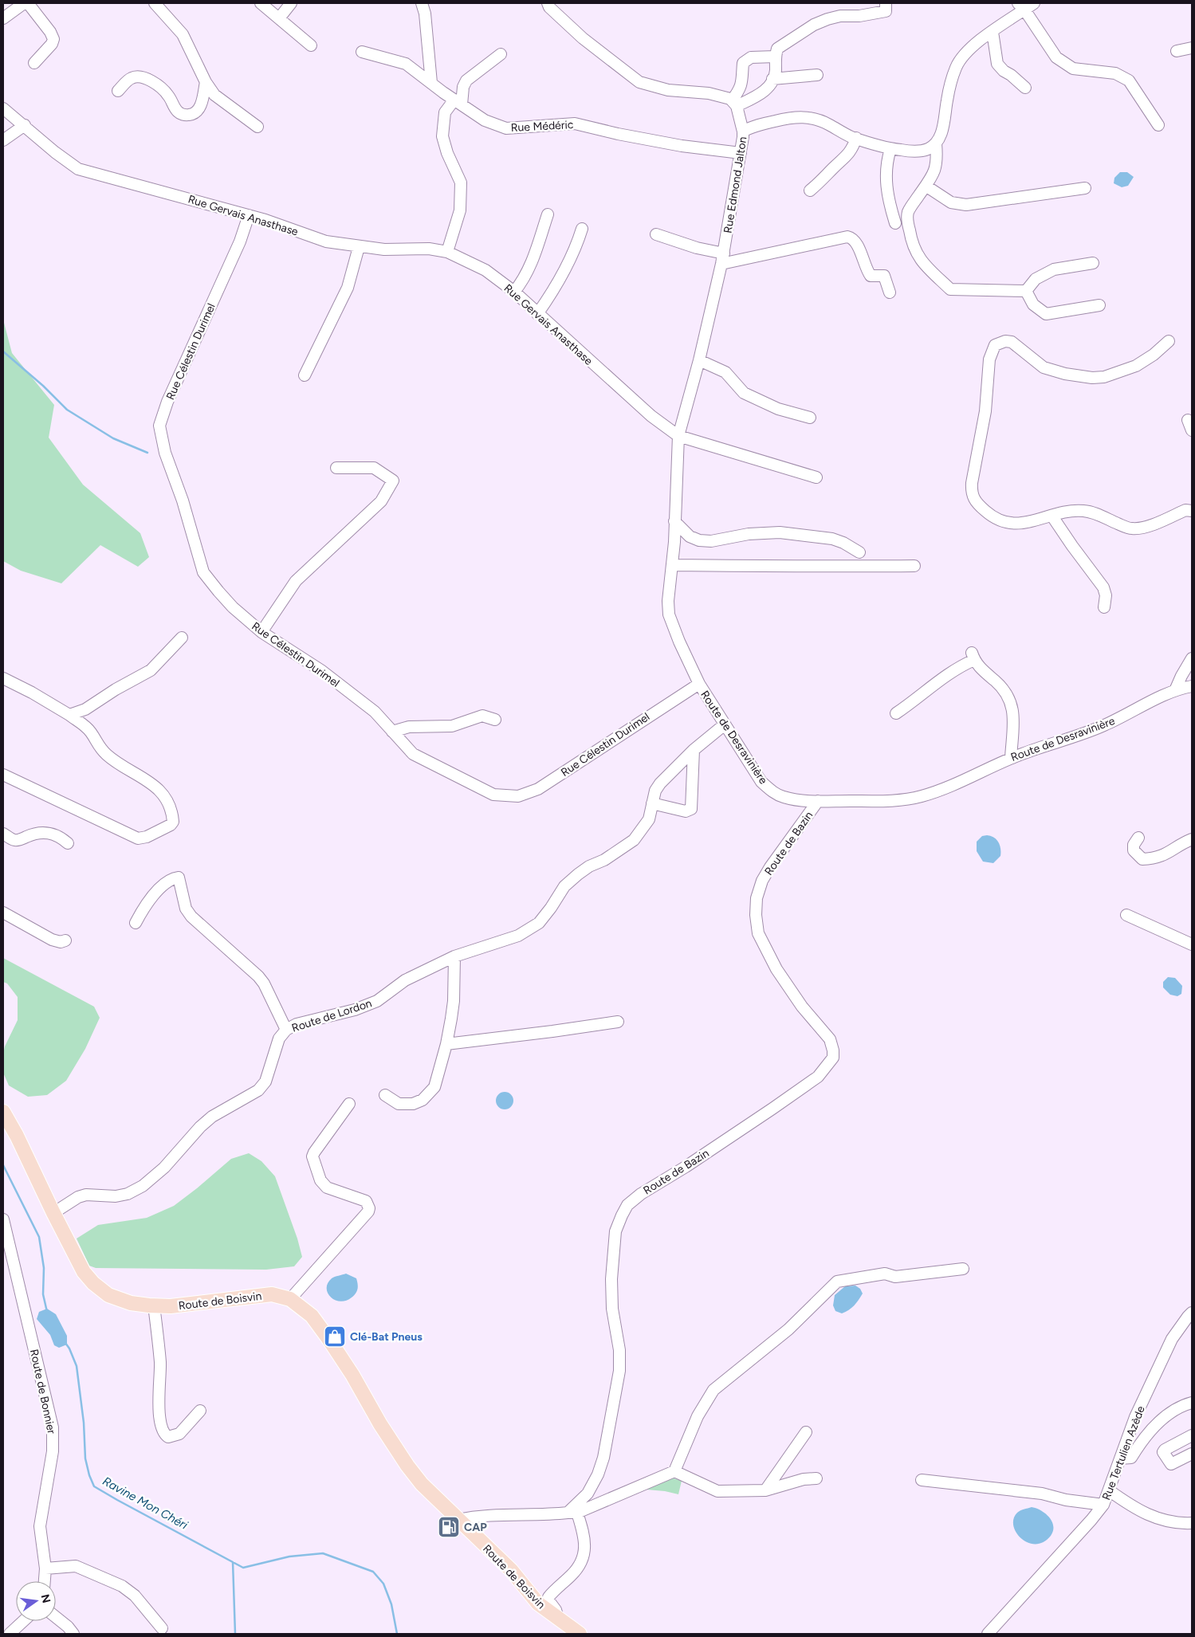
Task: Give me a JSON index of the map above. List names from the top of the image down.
{
  "streets": {
    "main road": ["Route de Boisvin"],
    "street": [
      "Rue Médéric",
      "Rue Edmond Jalton",
      "Rue Gervais Anasthase",
      "Rue Célestin Durimel",
      "Route de Desravinière",
      "Route de Bazin",
      "Route de Lordon",
      "Route de Bonnier",
      "Rue Tertulien Azède"
    ]
  },
  "crossings": [
    ["Rue Médéric", "Rue Edmond Jalton"],
    ["Rue Edmond Jalton", "Rue Gervais Anasthase"],
    ["Rue Edmond Jalton", "Route de Desravinière"],
    ["Rue Gervais Anasthase", "Rue Célestin Durimel"],
    ["Rue Gervais Anasthase", "Route de Desravinière"],
    ["Rue Célestin Durimel", "Route de Desravinière"],
    ["Route de Desravinière", "Route de Bazin"],
    ["Route de Desravinière", "Route de Lordon"],
    ["Route de Lordon", "Route de Boisvin"]
  ],
  "water": ["Ravine Mon Chéri"],
  "places": {
    "shop": ["Clé-Bat Pneus"],
    "fuel station": ["CAP"]
  },
  "north": "right"
}
